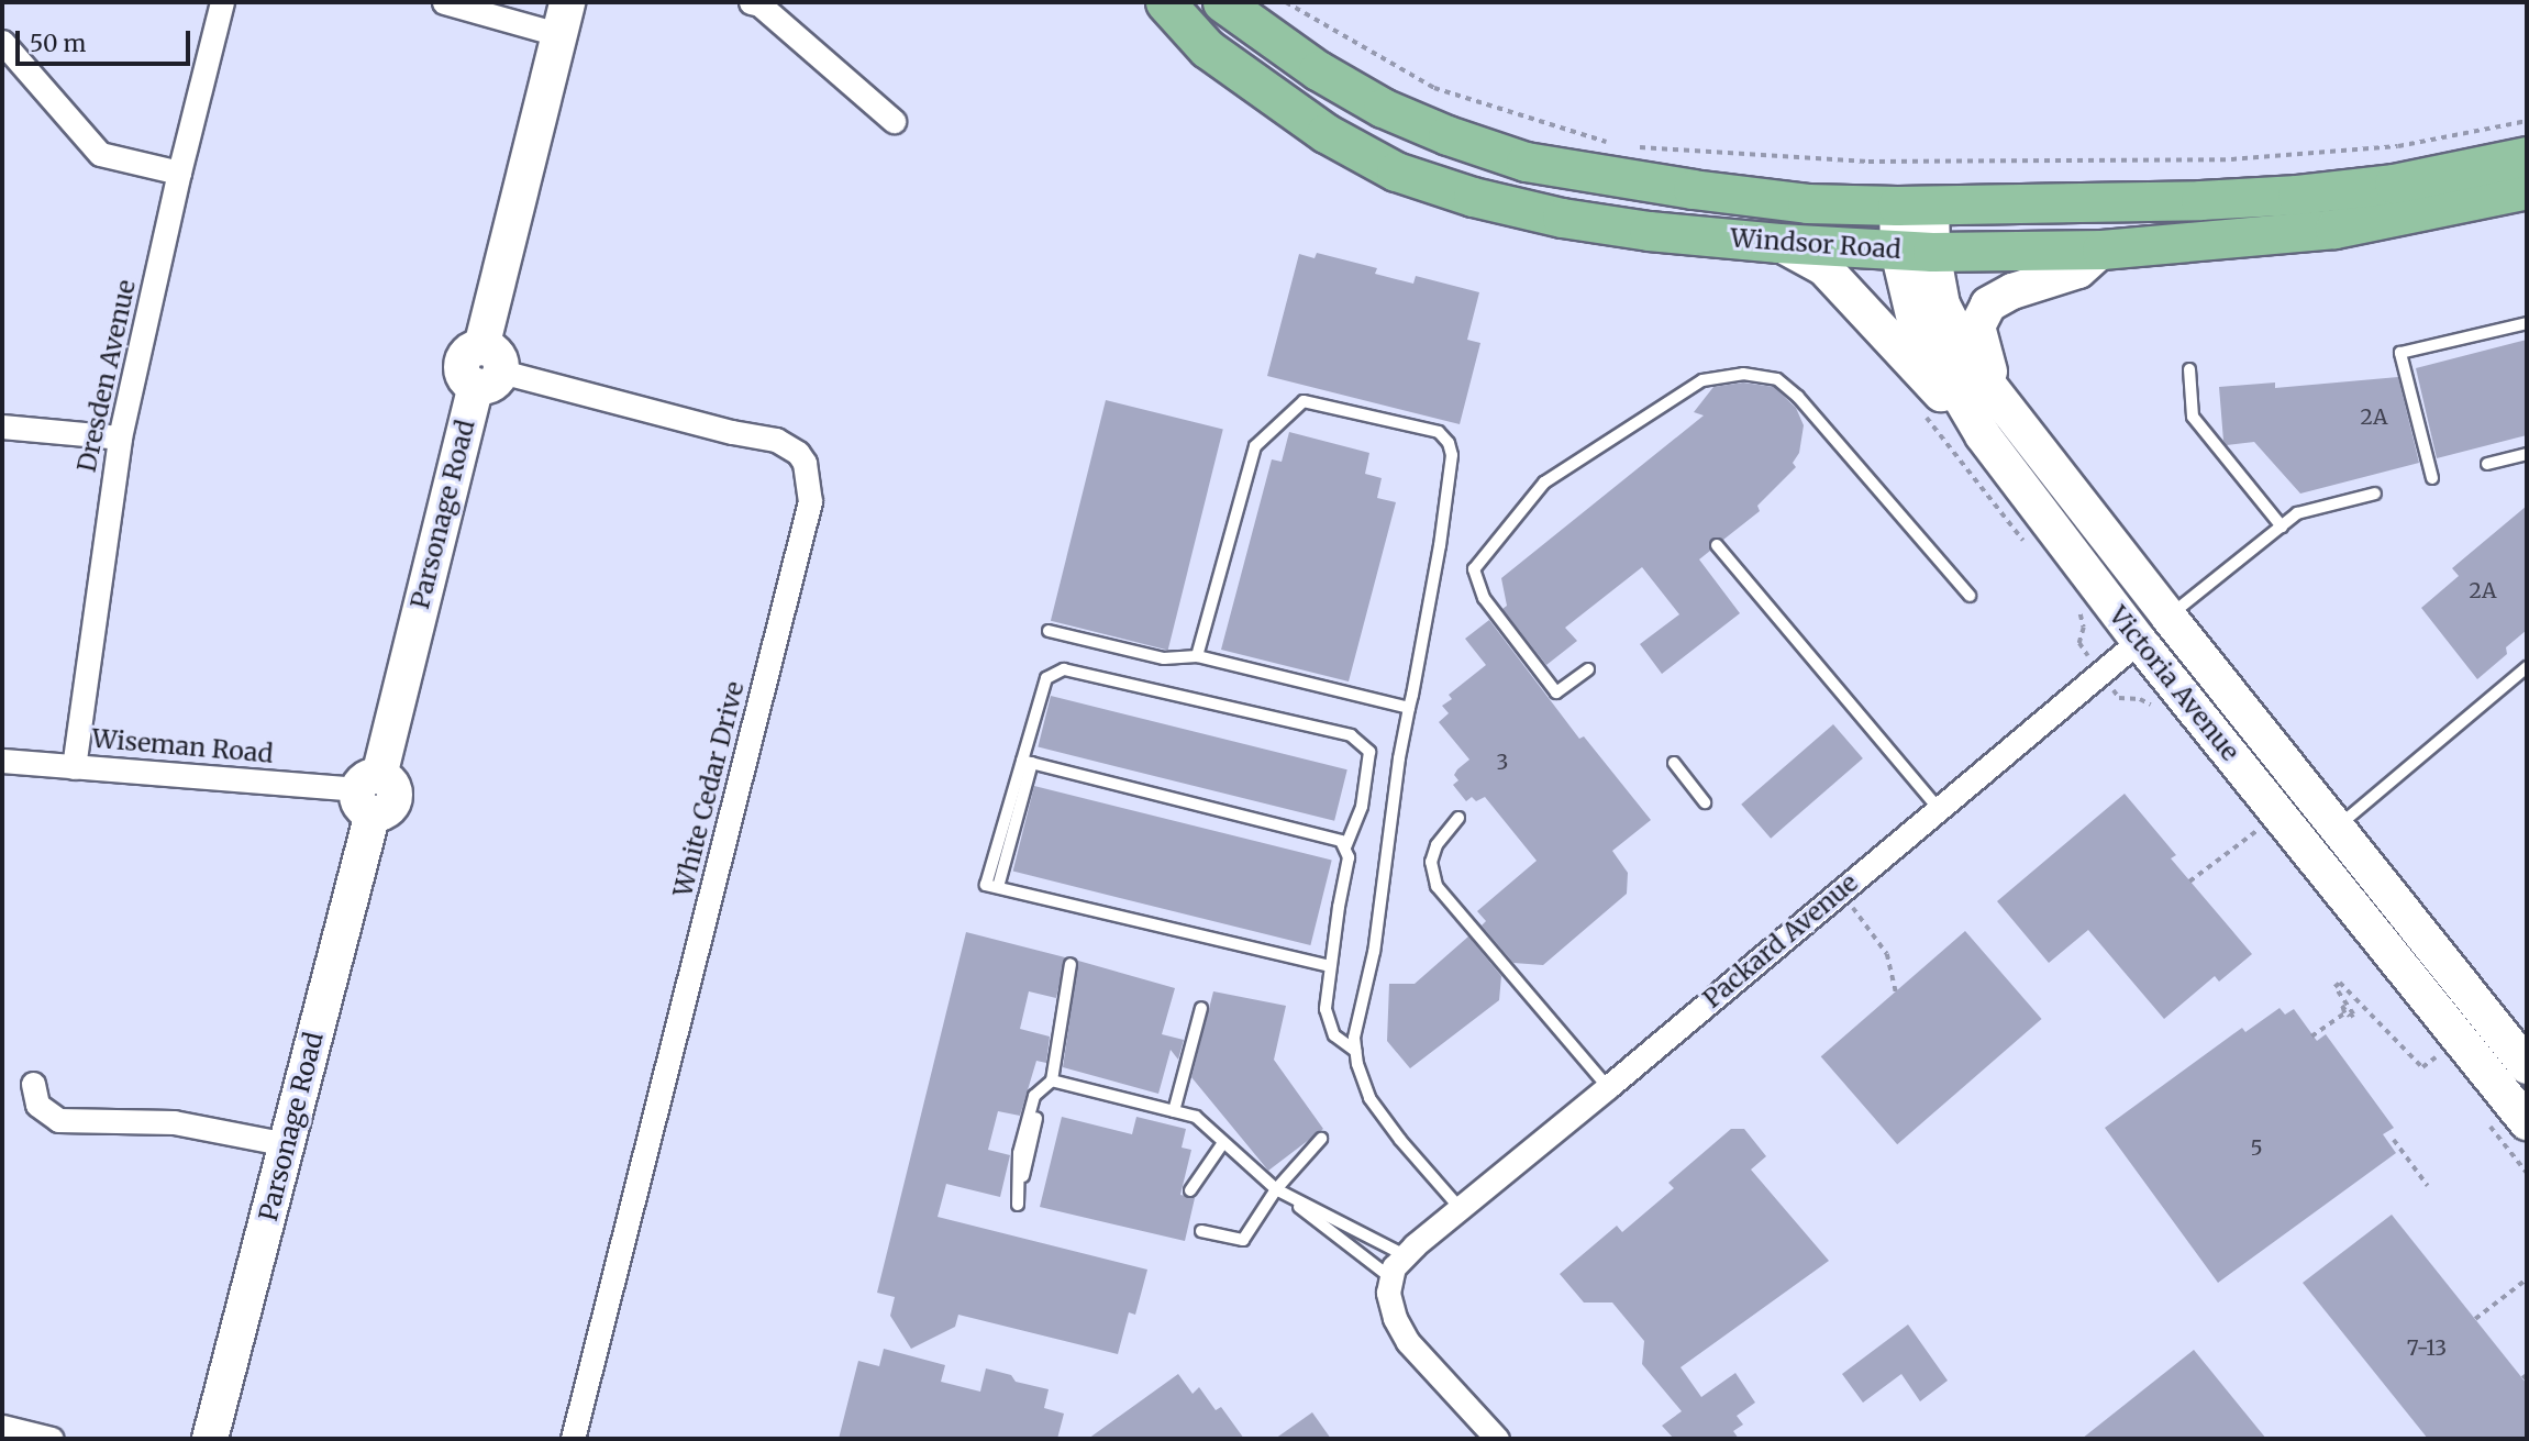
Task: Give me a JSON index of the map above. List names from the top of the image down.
{
  "streets": {
    "main road": [
      "Windsor Road",
      "Parsonage Road",
      "Victoria Avenue",
      "Packard Avenue"
    ],
    "street": ["Dresden Avenue", "Wiseman Road", "White Cedar Drive"]
  },
  "crossings": [
    ["Windsor Road", "Victoria Avenue"],
    ["Dresden Avenue", "Wiseman Road"],
    ["Parsonage Road", "Wiseman Road"],
    ["Parsonage Road", "White Cedar Drive"],
    ["Victoria Avenue", "Packard Avenue"]
  ],
  "house_numbers": [
    "2A",
    "2A",
    "3",
    "5",
    "7-13"
  ],
  "scale_bar": "50 m"
}
